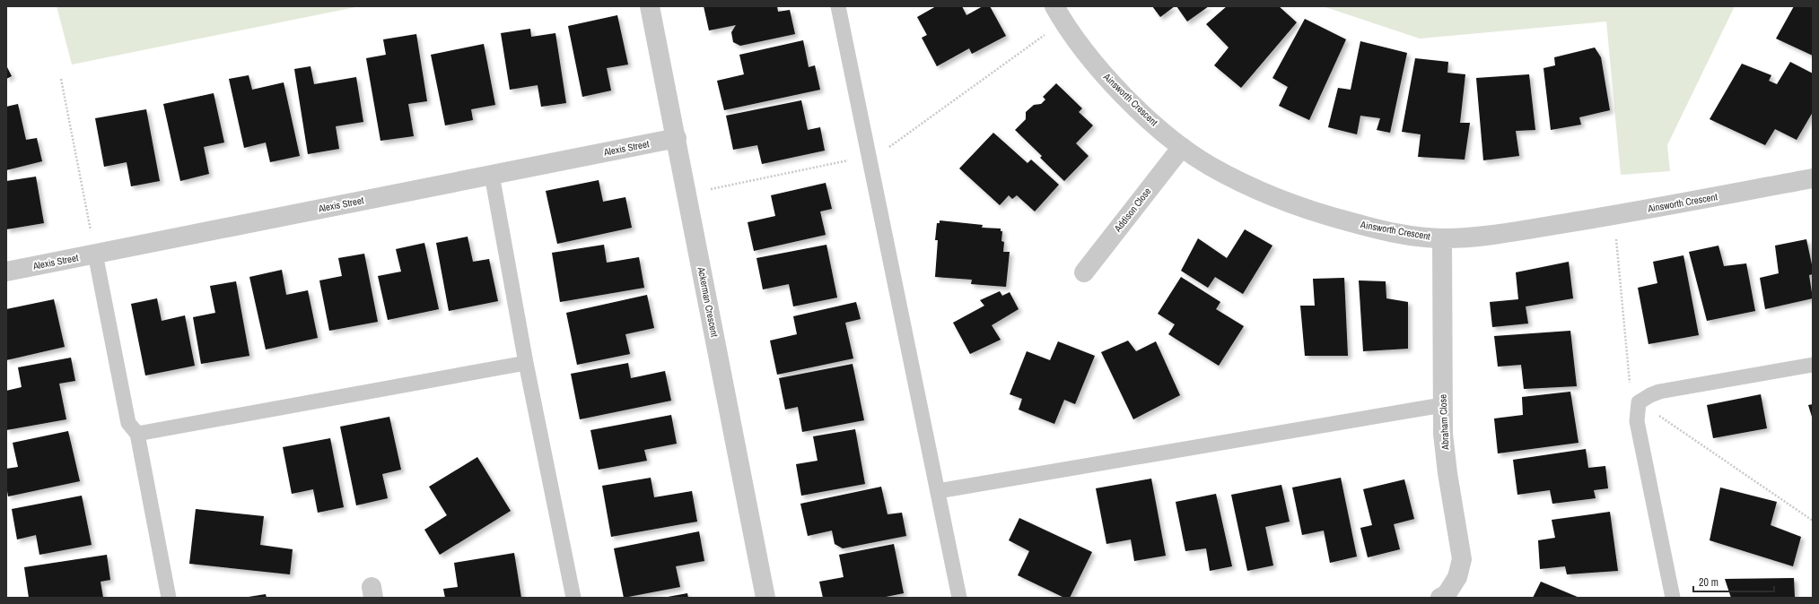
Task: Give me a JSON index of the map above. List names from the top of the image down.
{
  "streets": {
    "street": [
      "Ainsworth Crescent",
      "Alexis Street",
      "Addison Close",
      "Ackerman Crescent",
      "Abraham Close"
    ]
  },
  "crossings": [
    ["Ainsworth Crescent", "Addison Close"],
    ["Ainsworth Crescent", "Abraham Close"],
    ["Alexis Street", "Ackerman Crescent"]
  ],
  "scale_bar": "20 m"
}
